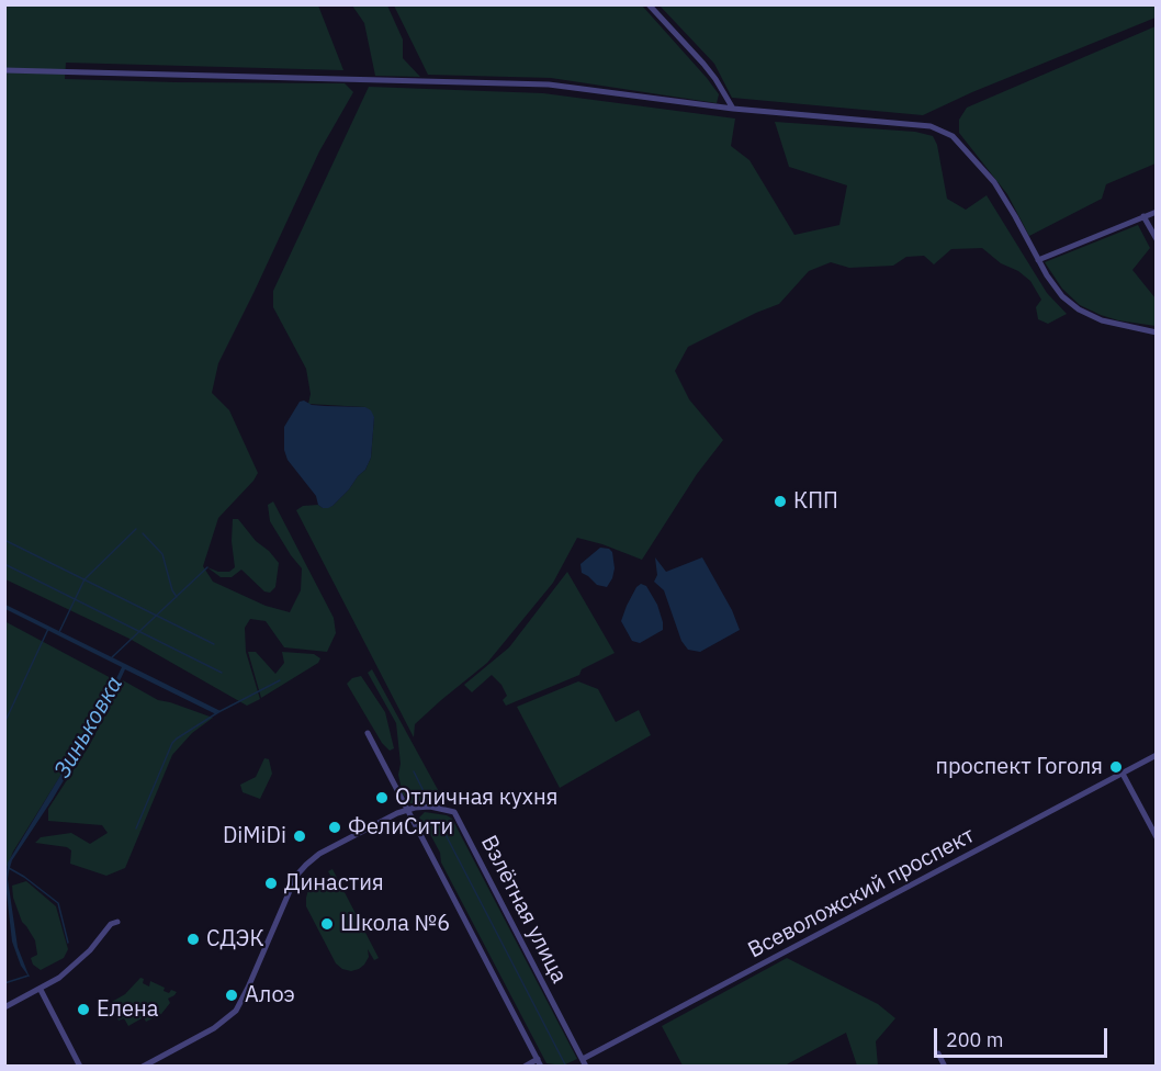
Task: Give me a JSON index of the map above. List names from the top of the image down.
{
  "streets": {
    "street": ["Всеволожский проспект", "Взлётная улица"]
  },
  "crossings": [
    ["Всеволожский проспект", "Взлётная улица"]
  ],
  "water": ["Зиньковка"],
  "places": [
    "КПП",
    "проспект Гоголя",
    "Отличная кухня",
    "ФелиСити",
    "DiMiDi",
    "Династия",
    "Школа №6",
    "СДЭК",
    "Алоэ",
    "Елена"
  ],
  "scale_bar": "200 m"
}
